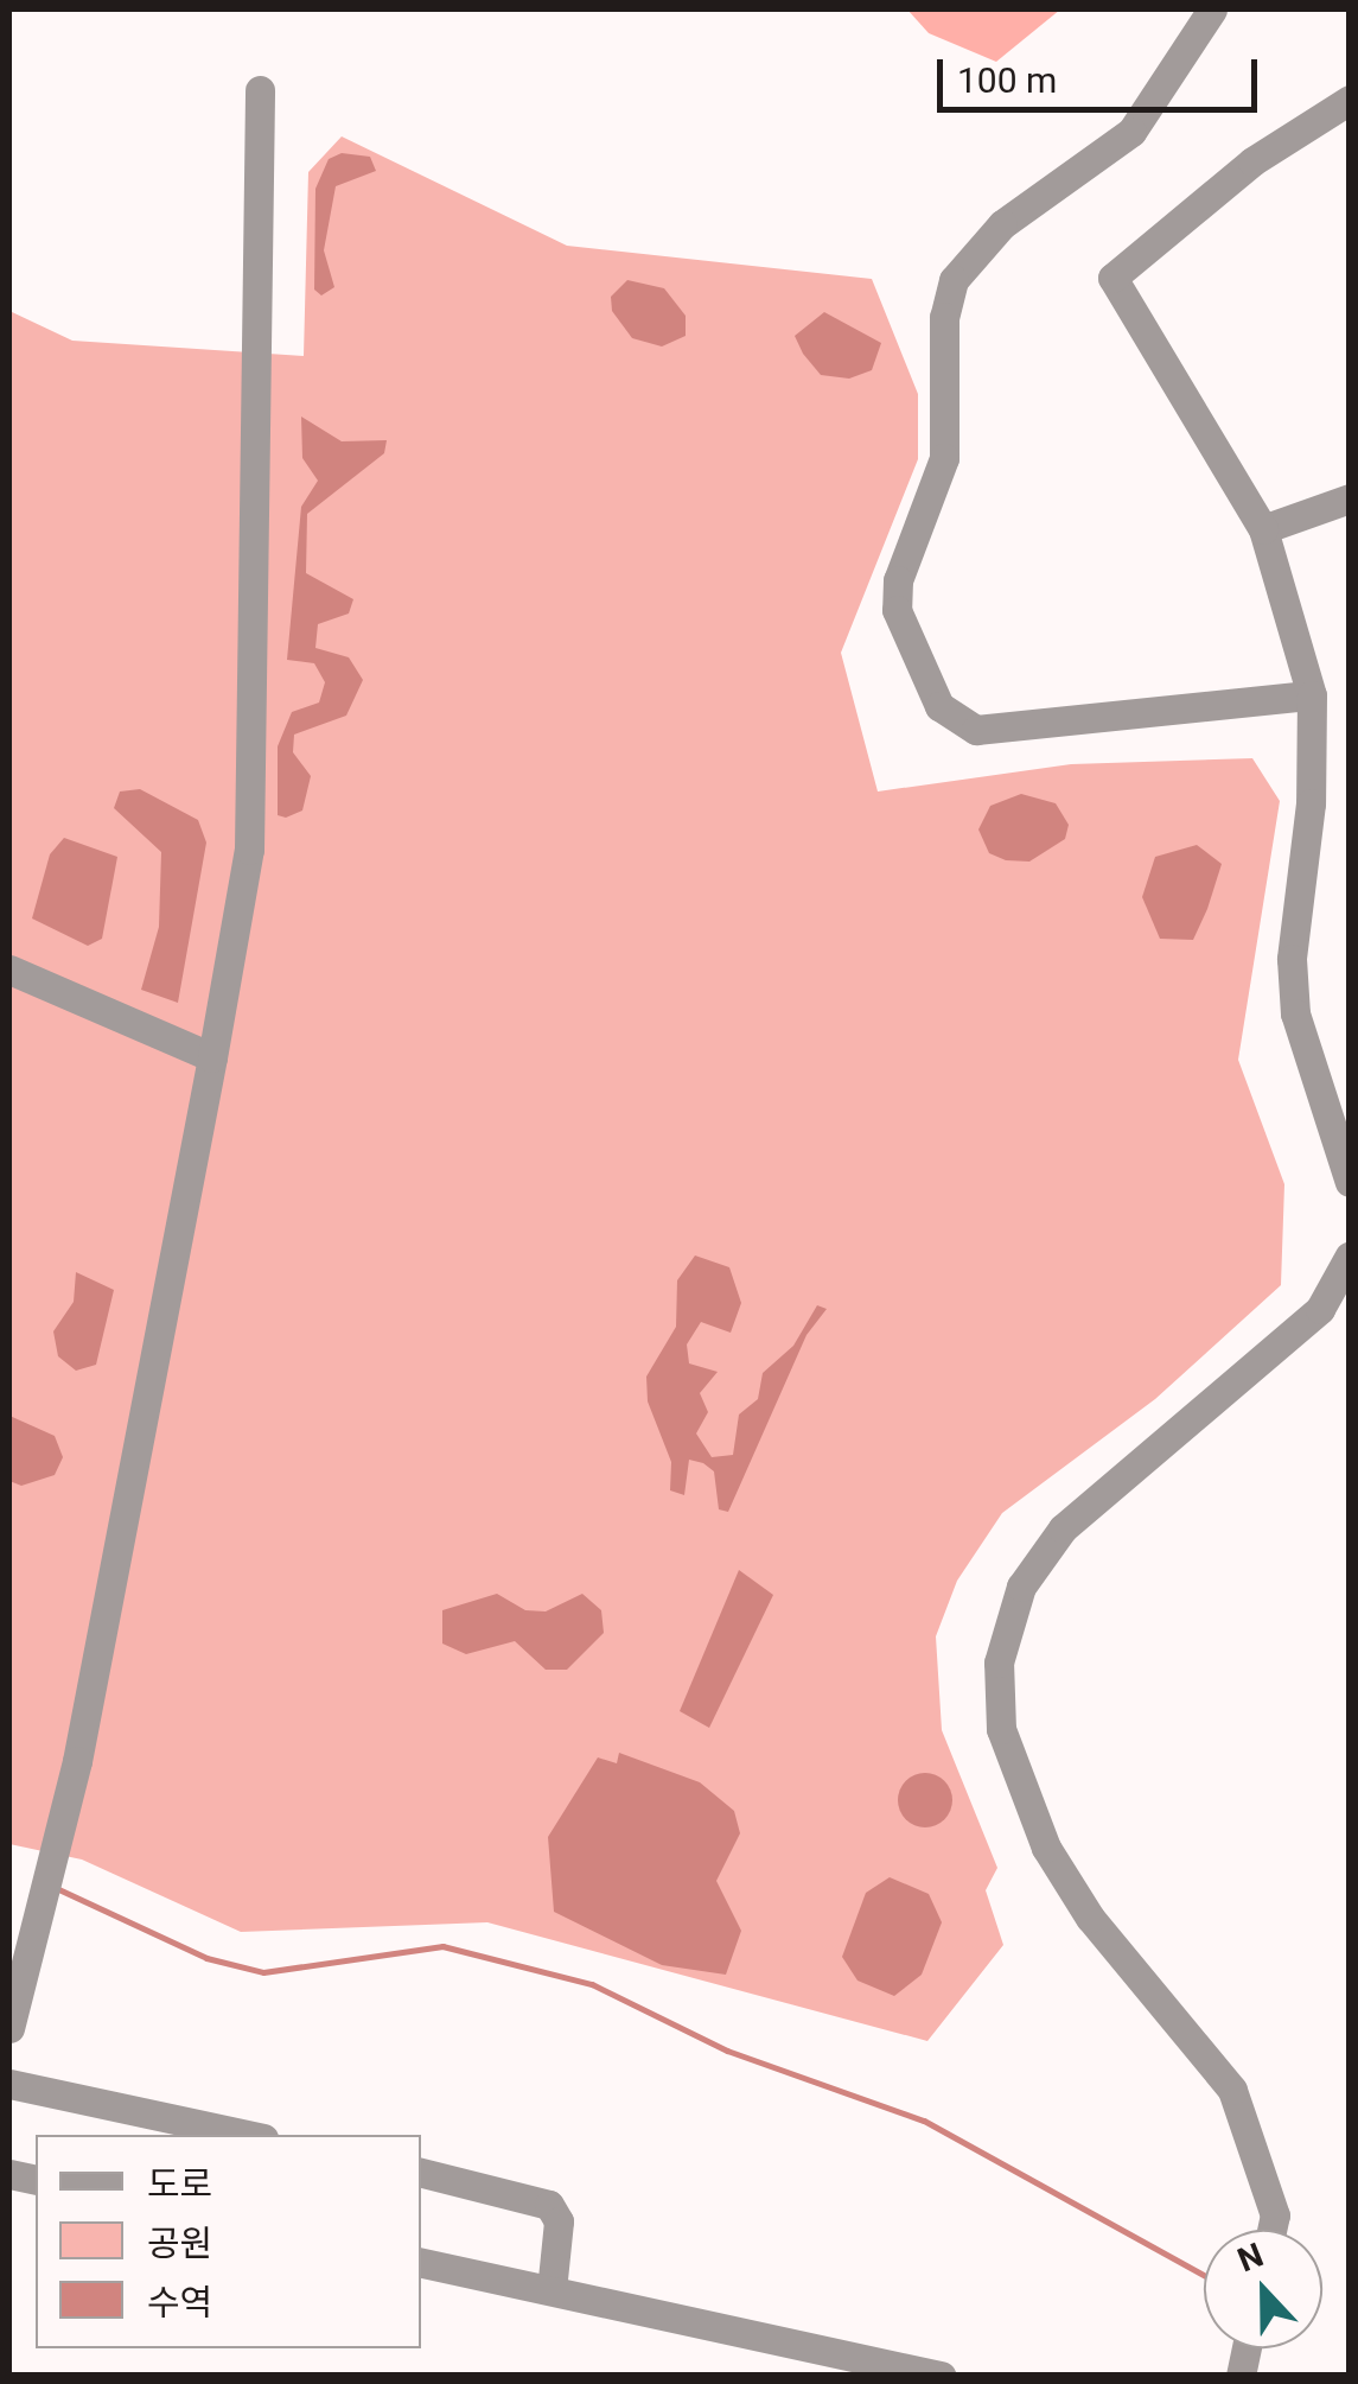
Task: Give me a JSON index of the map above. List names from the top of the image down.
{
  "legend": ["도로", "공원", "수역"],
  "scale_bar": "100 m",
  "north": "top"
}
